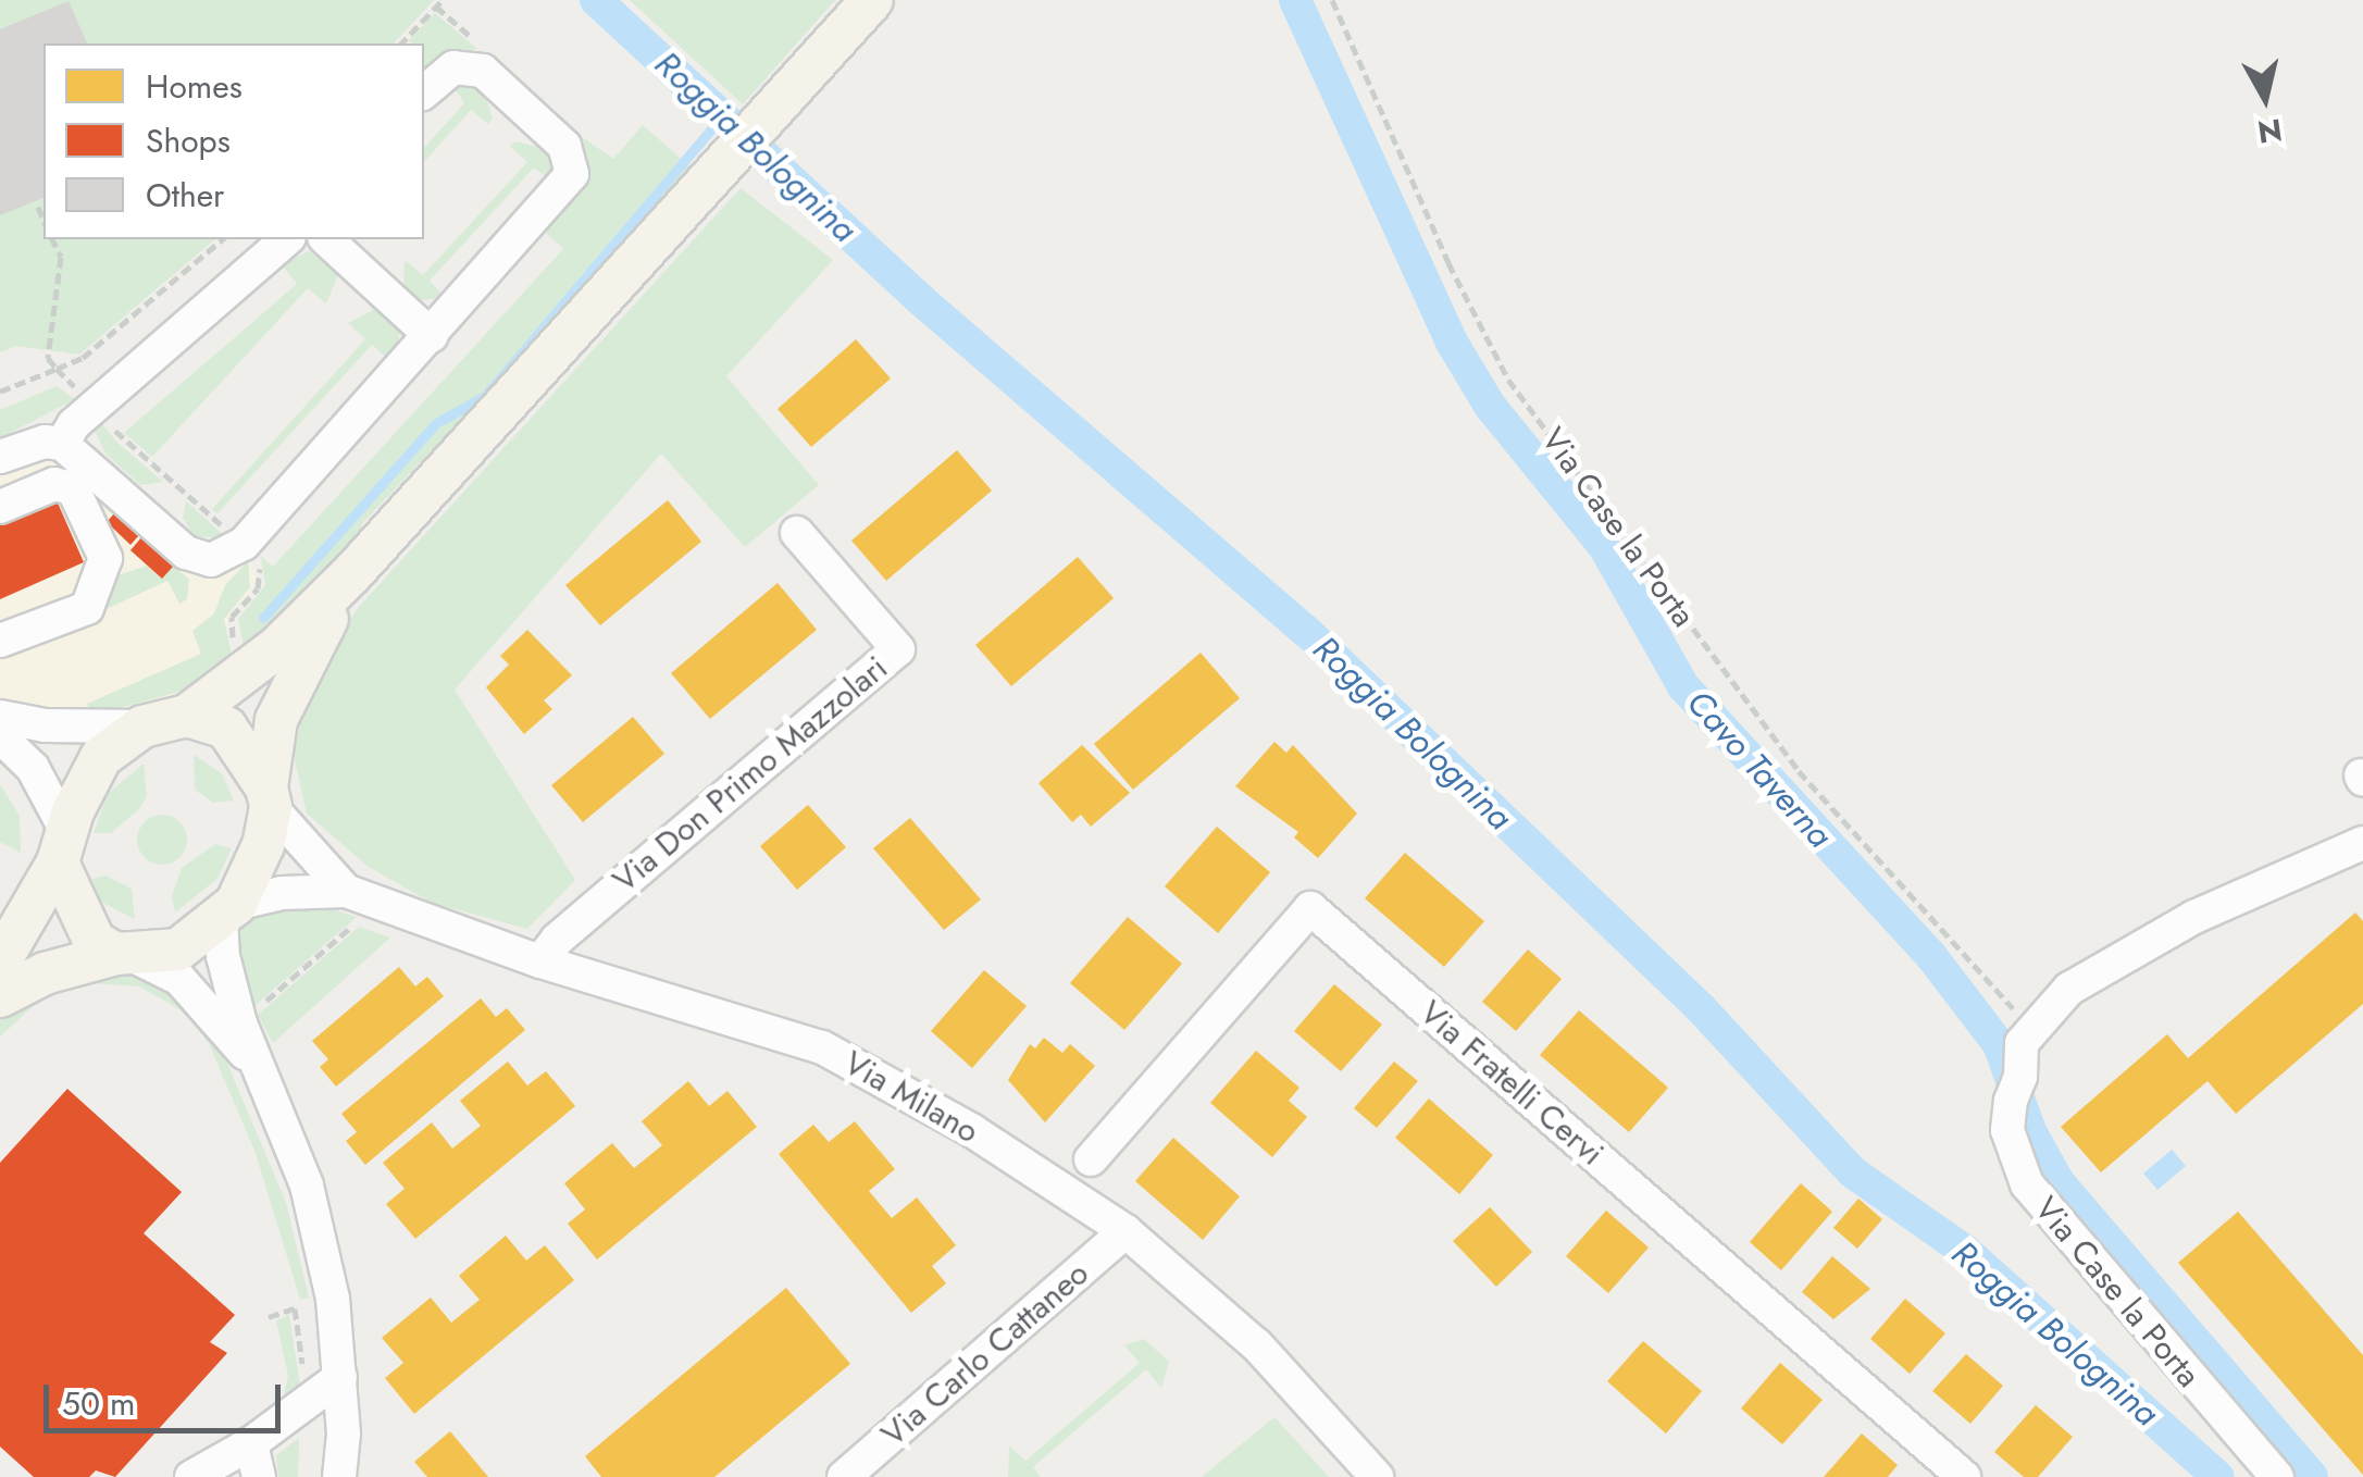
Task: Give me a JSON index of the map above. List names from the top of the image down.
{
  "streets": {
    "street": [
      "Via Case la Porta",
      "Via Don Primo Mazzolari",
      "Via Fratelli Cervi",
      "Via Milano",
      "Via Carlo Cattaneo"
    ]
  },
  "crossings": [
    ["Via Don Primo Mazzolari", "Via Milano"],
    ["Via Milano", "Via Carlo Cattaneo"]
  ],
  "water": ["Roggia Bolognina", "Cavo Taverna"],
  "legend": ["Homes", "Shops", "Other"],
  "scale_bar": "50 m",
  "north": "bottom"
}
